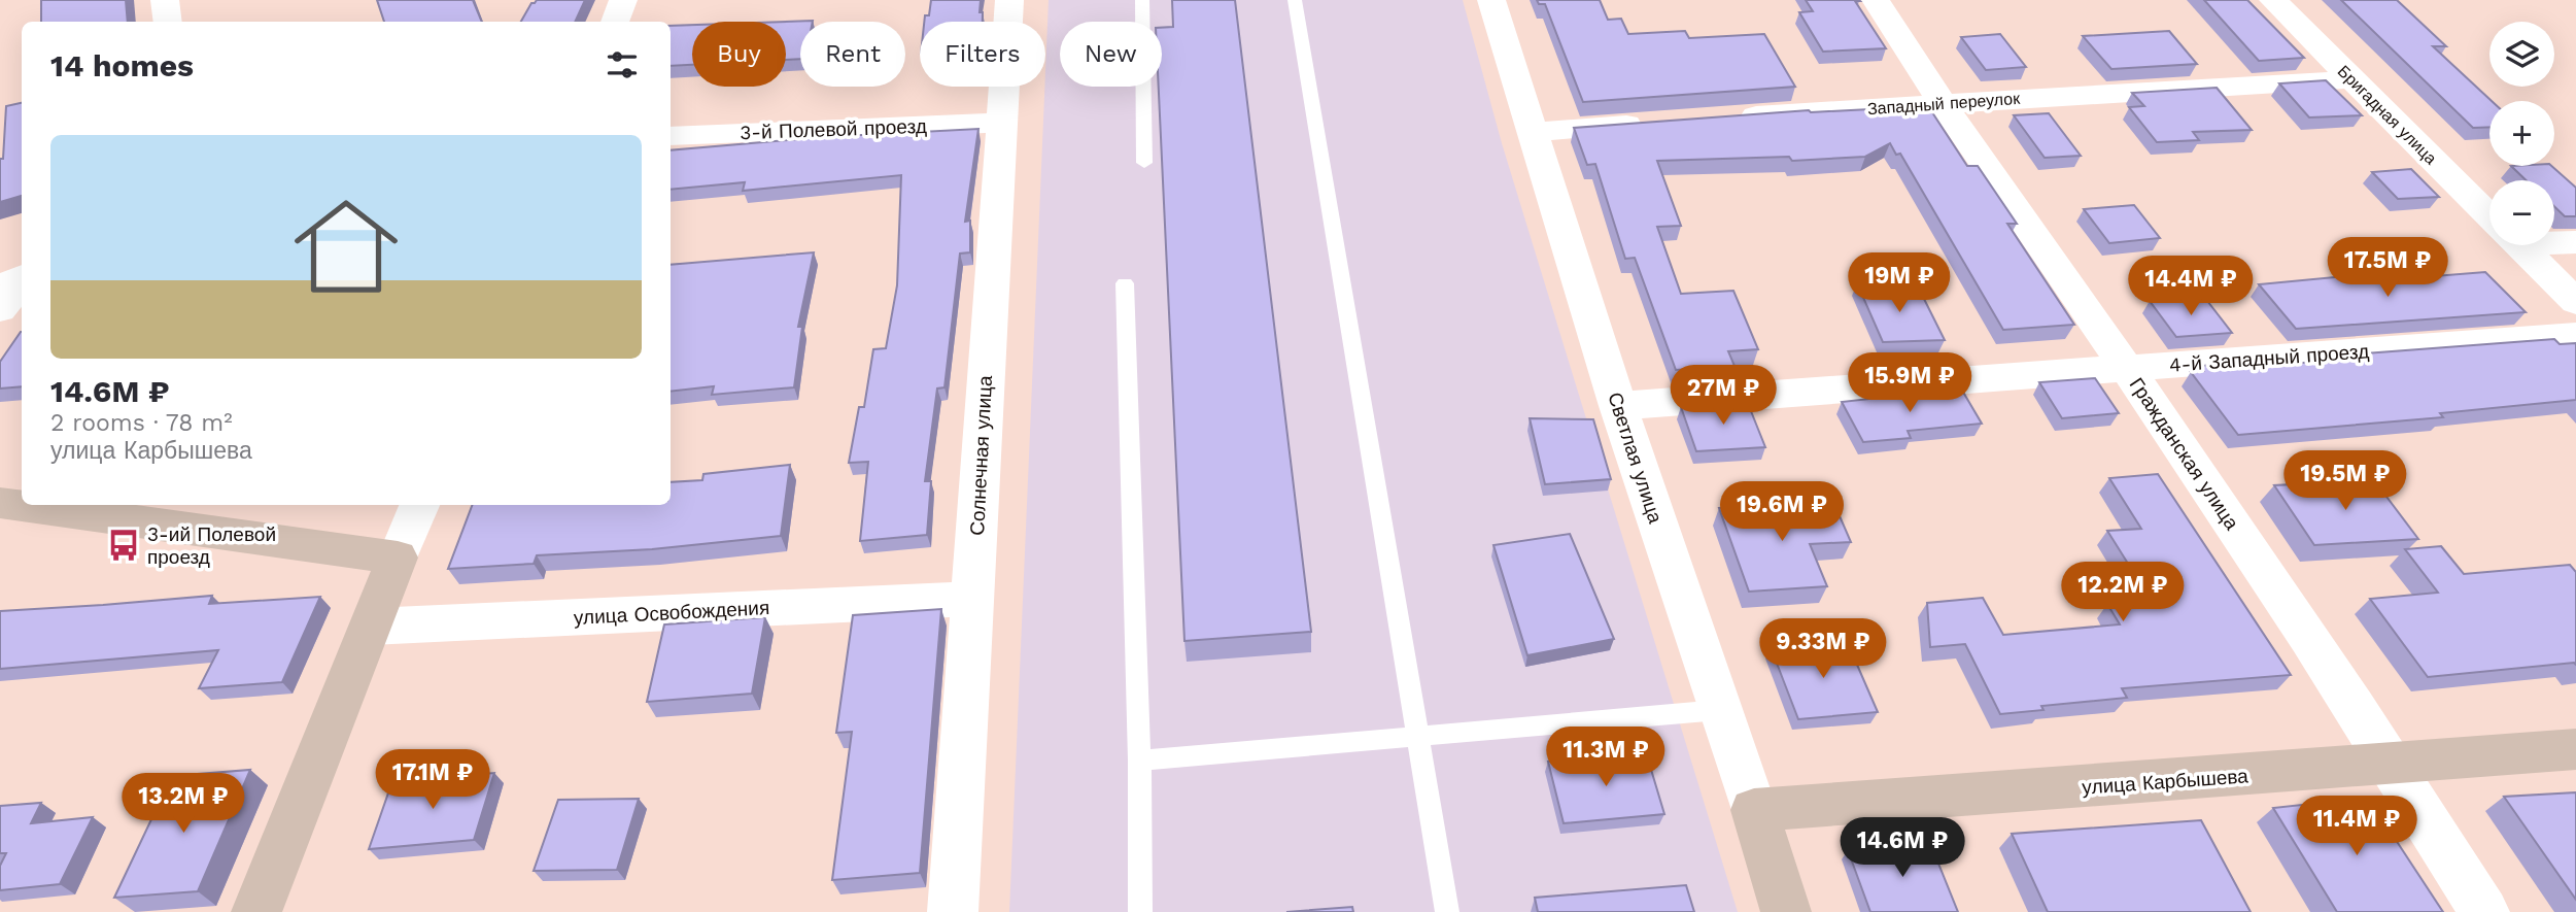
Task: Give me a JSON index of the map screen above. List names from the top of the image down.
{
  "streets": {
    "street": [
      "Западный переулок",
      "Бригадная улица",
      "3-й Полевой проезд",
      "4-й Западный проезд",
      "Гражданская улица",
      "Солнечная улица",
      "Светлая улица",
      "улица Освобождения",
      "улица Карбышева"
    ]
  },
  "crossings": [
    ["Западный переулок", "Бригадная улица"],
    ["Западный переулок", "Гражданская улица"],
    ["3-й Полевой проезд", "Солнечная улица"],
    ["4-й Западный проезд", "Гражданская улица"],
    ["4-й Западный проезд", "Светлая улица"],
    ["Гражданская улица", "улица Карбышева"],
    ["Солнечная улица", "улица Освобождения"],
    ["Светлая улица", "улица Карбышева"]
  ],
  "places": {
    "bus stop": ["3-ий Полевой проезд"]
  },
  "page": {
    "map_buttons": ["+", "−"],
    "chip": [
      "Buy",
      "Rent",
      "Filters",
      "New"
    ],
    "heading": "14 homes",
    "list": [
      {
        "name": "14.6M ₽",
        "note": "2 rooms · 78 m² · улица Карбышева"
      }
    ],
    "price": [
      "17.5M ₽",
      "19M ₽",
      "14.4M ₽",
      "15.9M ₽",
      "27M ₽",
      "19.5M ₽",
      "19.6M ₽",
      "12.2M ₽",
      "9.33M ₽",
      "11.3M ₽",
      "17.1M ₽",
      "13.2M ₽",
      "11.4M ₽",
      "14.6M ₽"
    ]
  }
}
